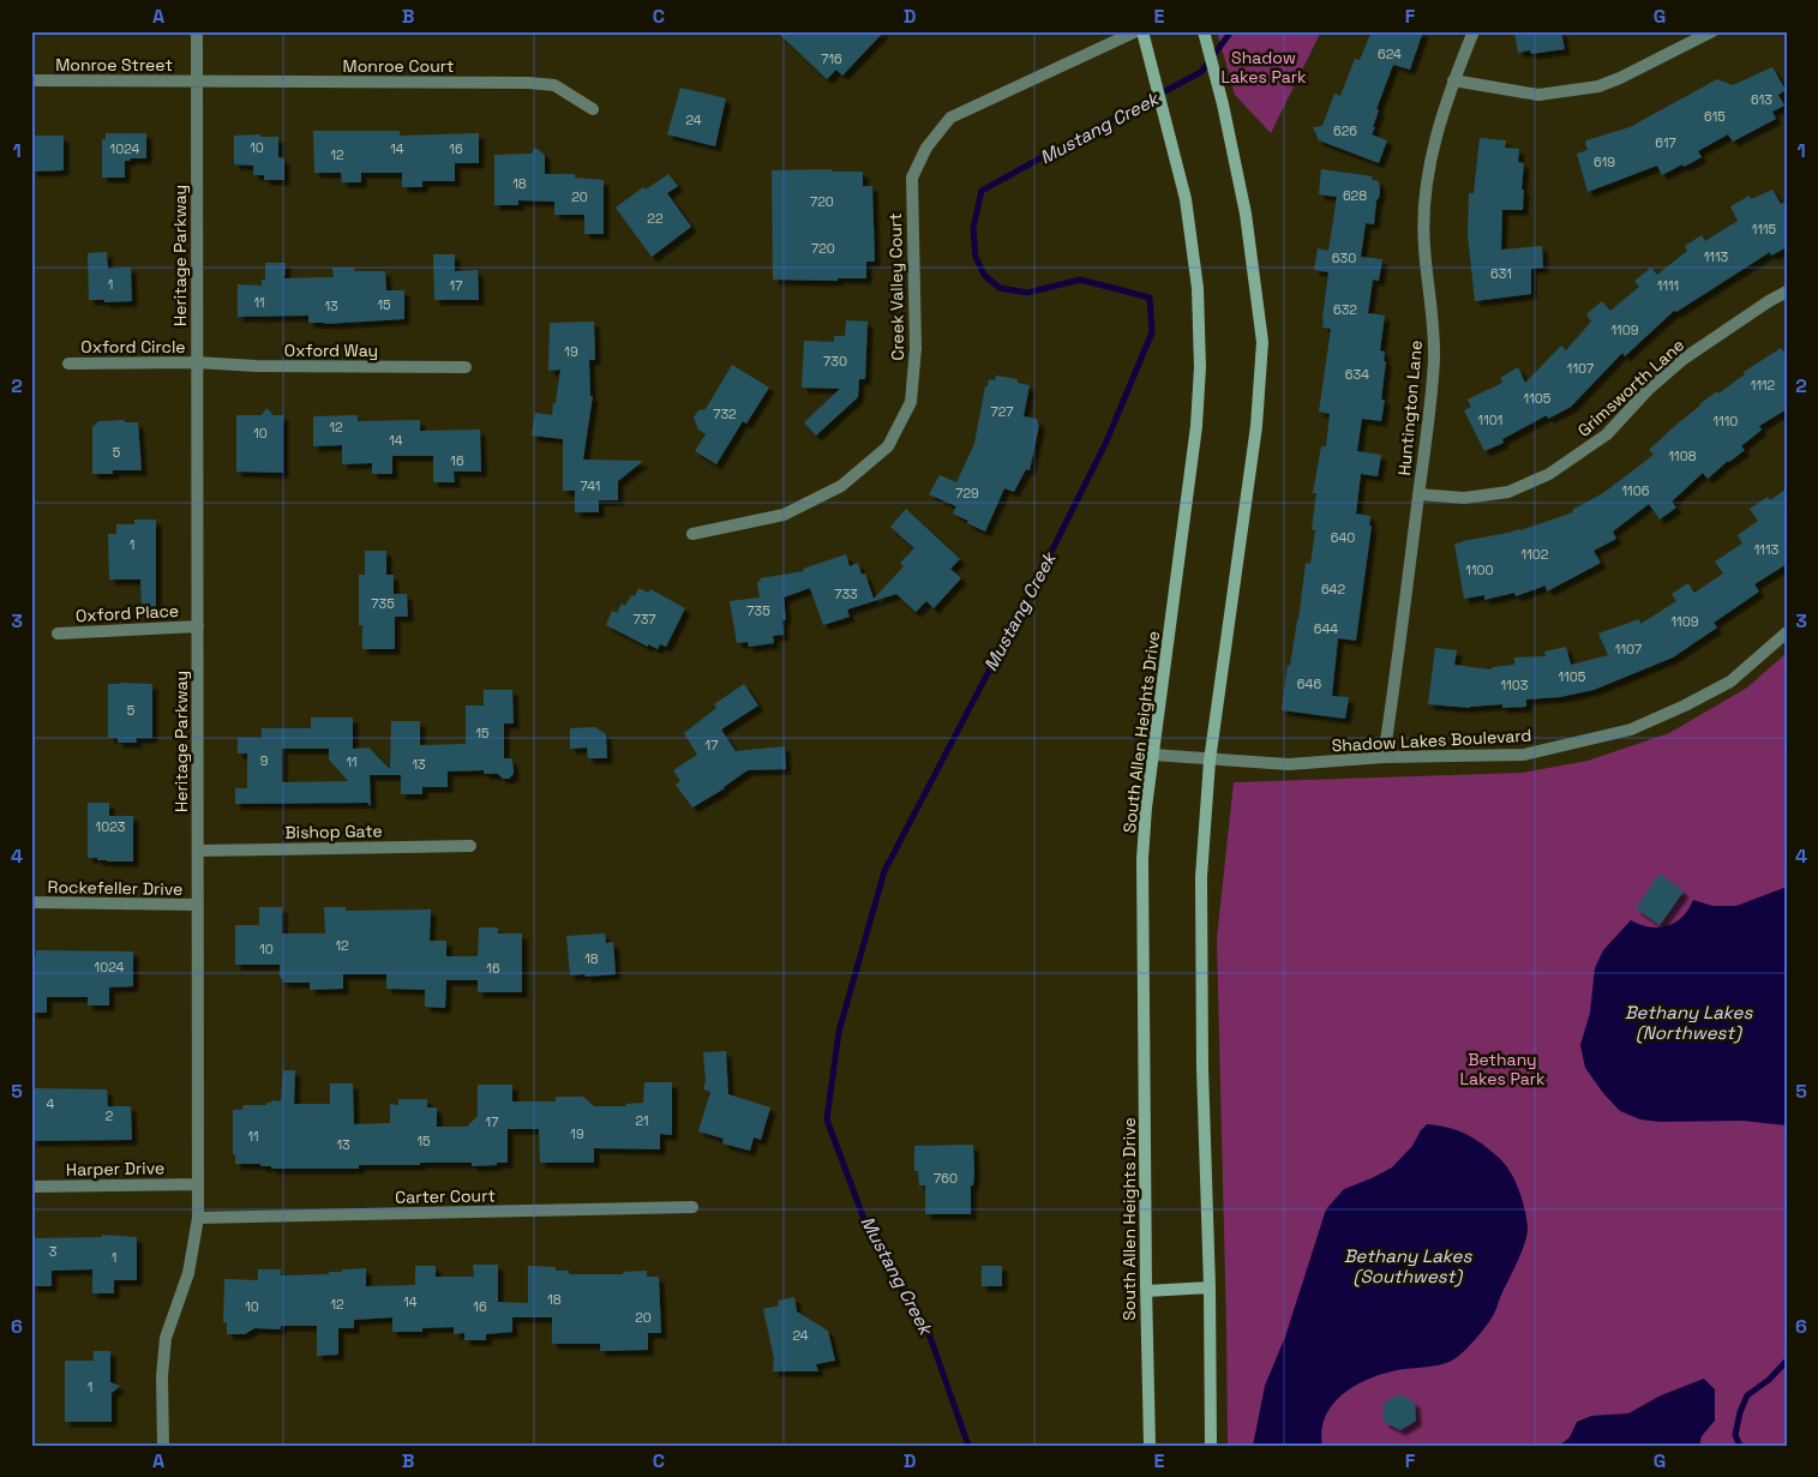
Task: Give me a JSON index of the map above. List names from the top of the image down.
{
  "streets": {
    "main road": ["South Allen Heights Drive"],
    "street": [
      "Monroe Street",
      "Monroe Court",
      "Heritage Parkway",
      "Creek Valley Court",
      "Oxford Circle",
      "Oxford Way",
      "Grimsworth Lane",
      "Huntington Lane",
      "Oxford Place",
      "Shadow Lakes Boulevard",
      "Bishop Gate",
      "Rockefeller Drive",
      "Harper Drive",
      "Carter Court"
    ]
  },
  "crossings": [
    ["Monroe Street", "Monroe Court"],
    ["Monroe Street", "Heritage Parkway"],
    ["Monroe Court", "Heritage Parkway"],
    ["Heritage Parkway", "Oxford Circle"],
    ["Heritage Parkway", "Oxford Way"],
    ["Heritage Parkway", "Oxford Place"],
    ["Heritage Parkway", "Bishop Gate"],
    ["Heritage Parkway", "Rockefeller Drive"],
    ["Heritage Parkway", "Harper Drive"],
    ["Heritage Parkway", "Carter Court"],
    ["Oxford Circle", "Oxford Way"],
    ["Grimsworth Lane", "Huntington Lane"],
    ["Huntington Lane", "Shadow Lakes Boulevard"],
    ["South Allen Heights Drive", "Shadow Lakes Boulevard"]
  ],
  "water": ["Mustang Creek", "Bethany Lakes (Northwest)", "Bethany Lakes (Southwest)"],
  "parks": ["Shadow Lakes Park", "Bethany Lakes Park"],
  "house_numbers": [
    "624",
    "716",
    "613",
    "615",
    "24",
    "626",
    "617",
    "10",
    "1024",
    "14",
    "16",
    "12",
    "619",
    "18",
    "628",
    "20",
    "720",
    "22",
    "1115",
    "720",
    "1113",
    "630",
    "631",
    "1",
    "17",
    "1111",
    "11",
    "15",
    "13",
    "632",
    "1109",
    "19",
    "730",
    "1107",
    "634",
    "1112",
    "1105",
    "727",
    "732",
    "1101",
    "1110",
    "12",
    "10",
    "14",
    "5",
    "1108",
    "16",
    "741",
    "1106",
    "729",
    "640",
    "1",
    "1113",
    "1102",
    "1100",
    "642",
    "733",
    "735",
    "735",
    "737",
    "1109",
    "644",
    "1107",
    "1105",
    "646",
    "1103",
    "5",
    "15",
    "17",
    "9",
    "11",
    "13",
    "1023",
    "12",
    "10",
    "18",
    "1024",
    "16",
    "4",
    "2",
    "21",
    "17",
    "19",
    "11",
    "15",
    "13",
    "760",
    "3",
    "1",
    "18",
    "14",
    "12",
    "10",
    "16",
    "20",
    "24",
    "1"
  ],
  "grid": {
    "columns": [
      "A",
      "B",
      "C",
      "D",
      "E",
      "F",
      "G"
    ],
    "rows": [
      "1",
      "2",
      "3",
      "4",
      "5",
      "6"
    ]
  }
}
